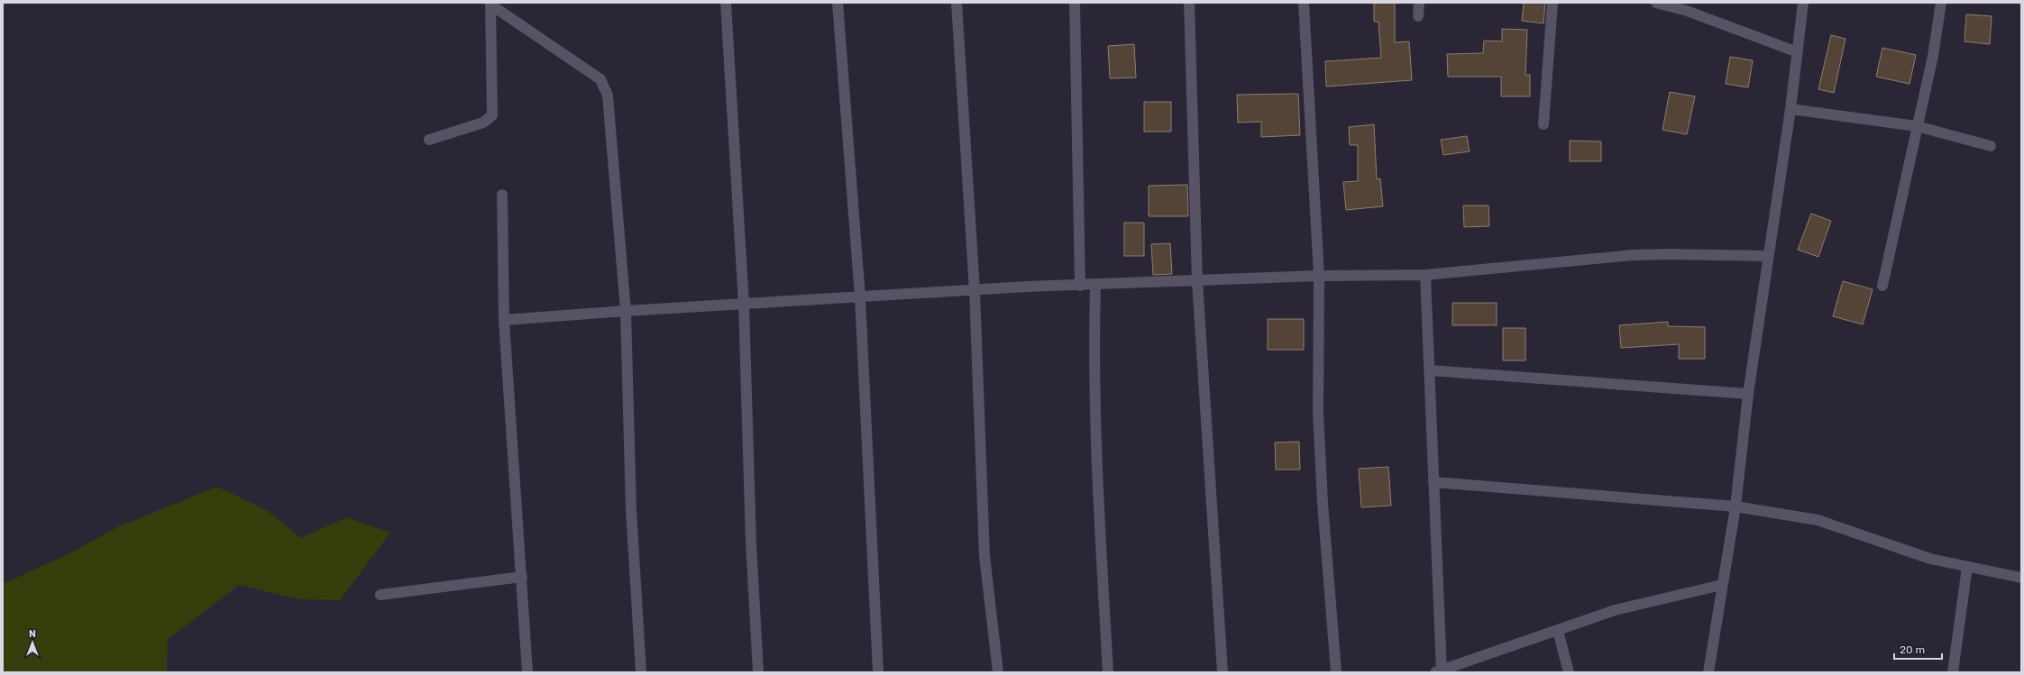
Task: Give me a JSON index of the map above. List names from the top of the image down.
{
  "scale_bar": "20 m",
  "north": "top"
}
